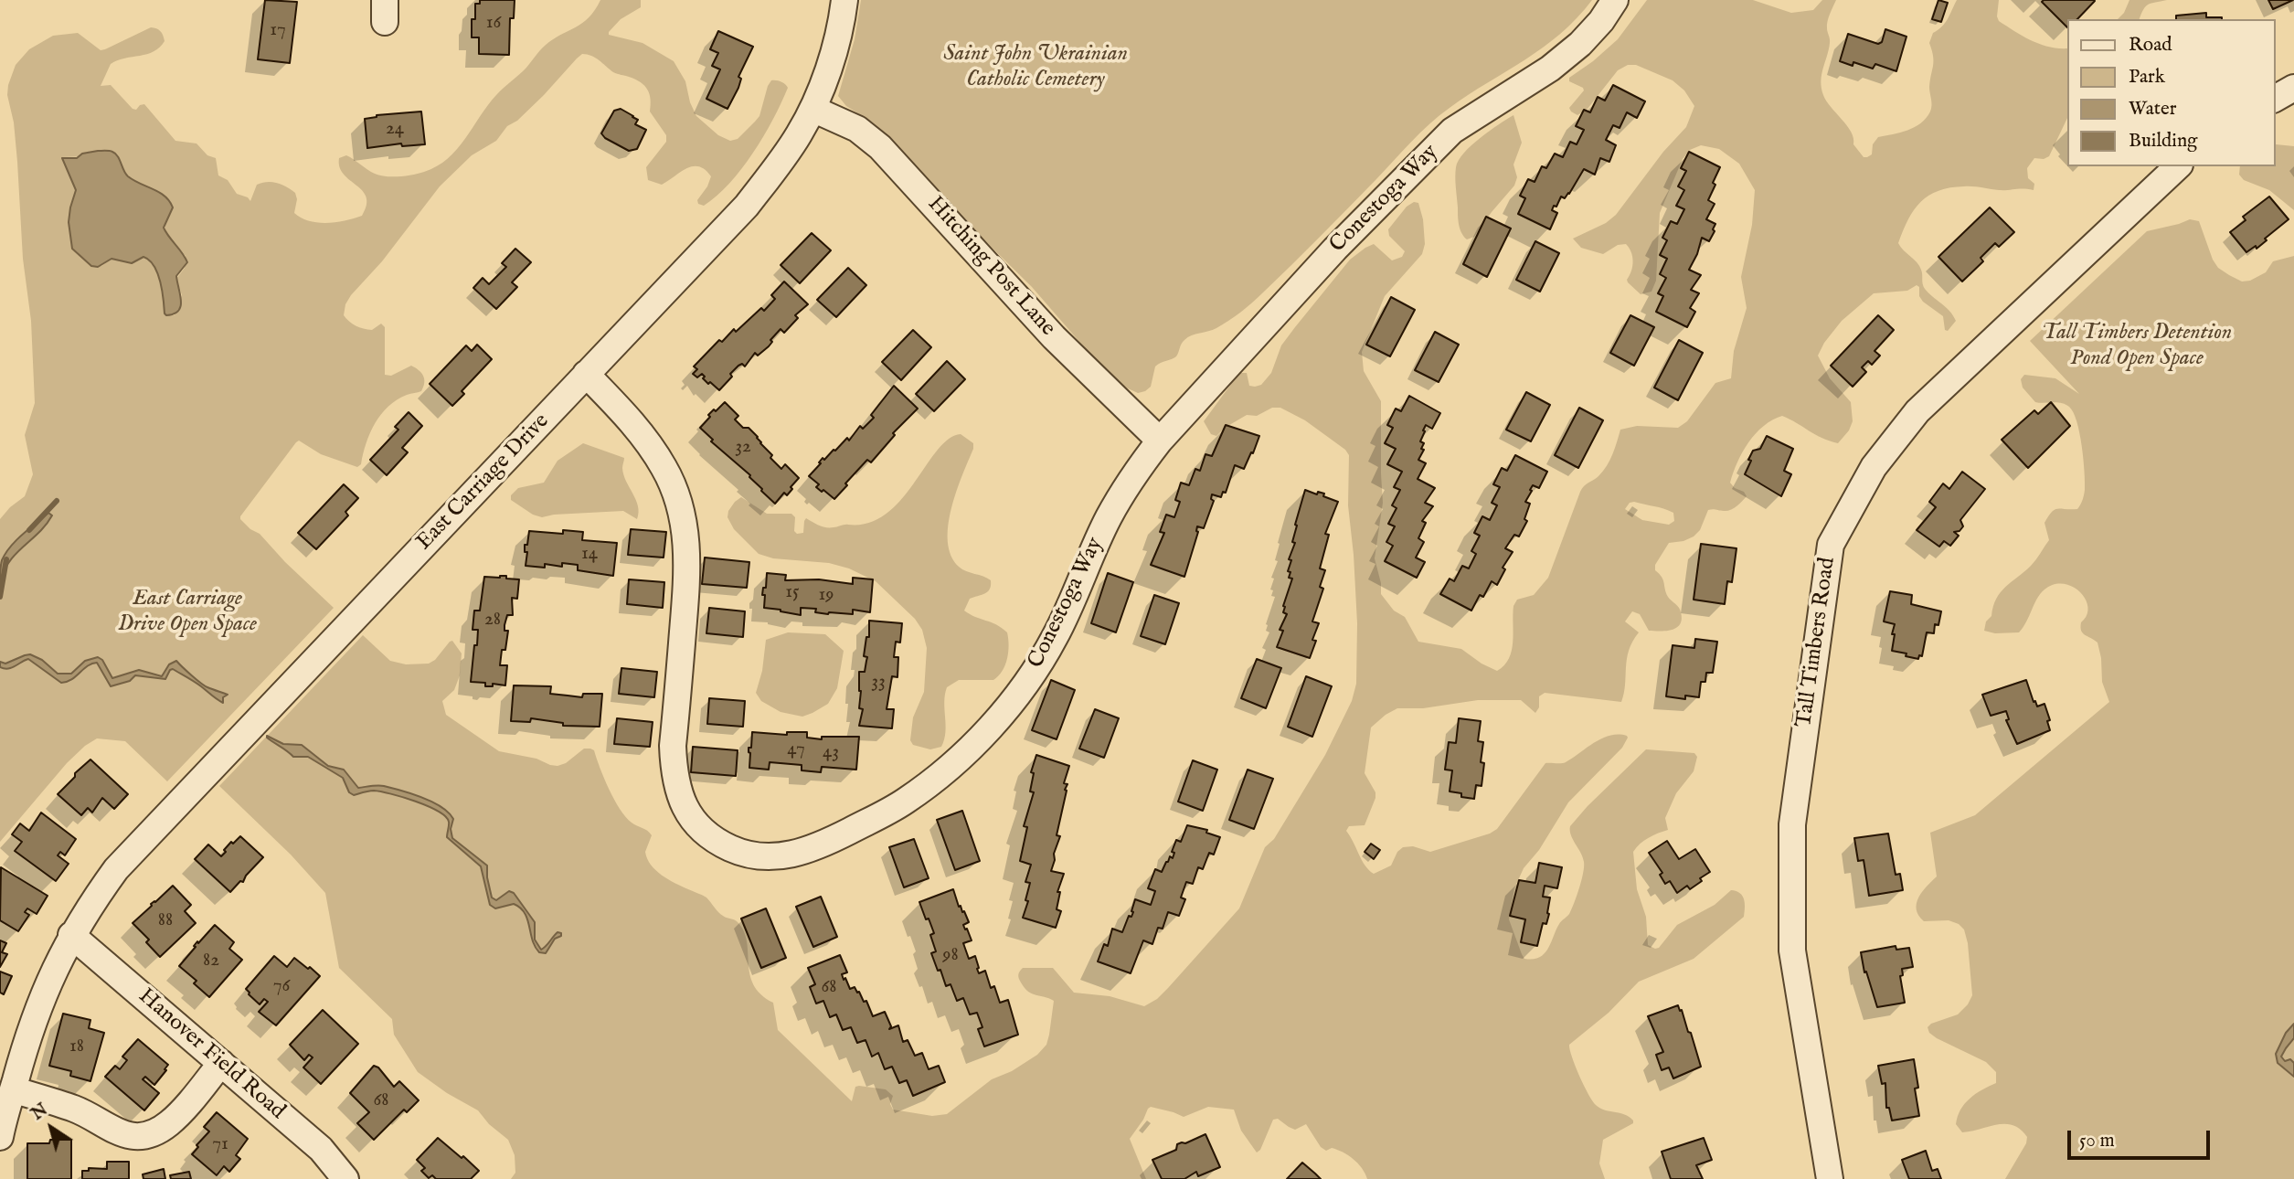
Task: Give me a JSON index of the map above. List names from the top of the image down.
{
  "streets": {
    "street": [
      "Conestoga Way",
      "Hitching Post Lane",
      "East Carriage Drive",
      "Tall Timbers Road",
      "Hanover Field Road"
    ]
  },
  "crossings": [
    ["Conestoga Way", "Hitching Post Lane"],
    ["Conestoga Way", "East Carriage Drive"],
    ["Hitching Post Lane", "East Carriage Drive"],
    ["East Carriage Drive", "Hanover Field Road"]
  ],
  "parks": ["Saint John Ukrainian Catholic Cemetery", "Tall Timbers Detention Pond Open Space", "East Carriage Drive Open Space"],
  "house_numbers": [
    "16",
    "17",
    "24",
    "32",
    "14",
    "15",
    "19",
    "28",
    "33",
    "47",
    "43",
    "88",
    "98",
    "82",
    "76",
    "68",
    "18",
    "68",
    "71"
  ],
  "legend": [
    "Road",
    "Park",
    "Water",
    "Building"
  ],
  "scale_bar": "50 m",
  "north": "top left"
}
